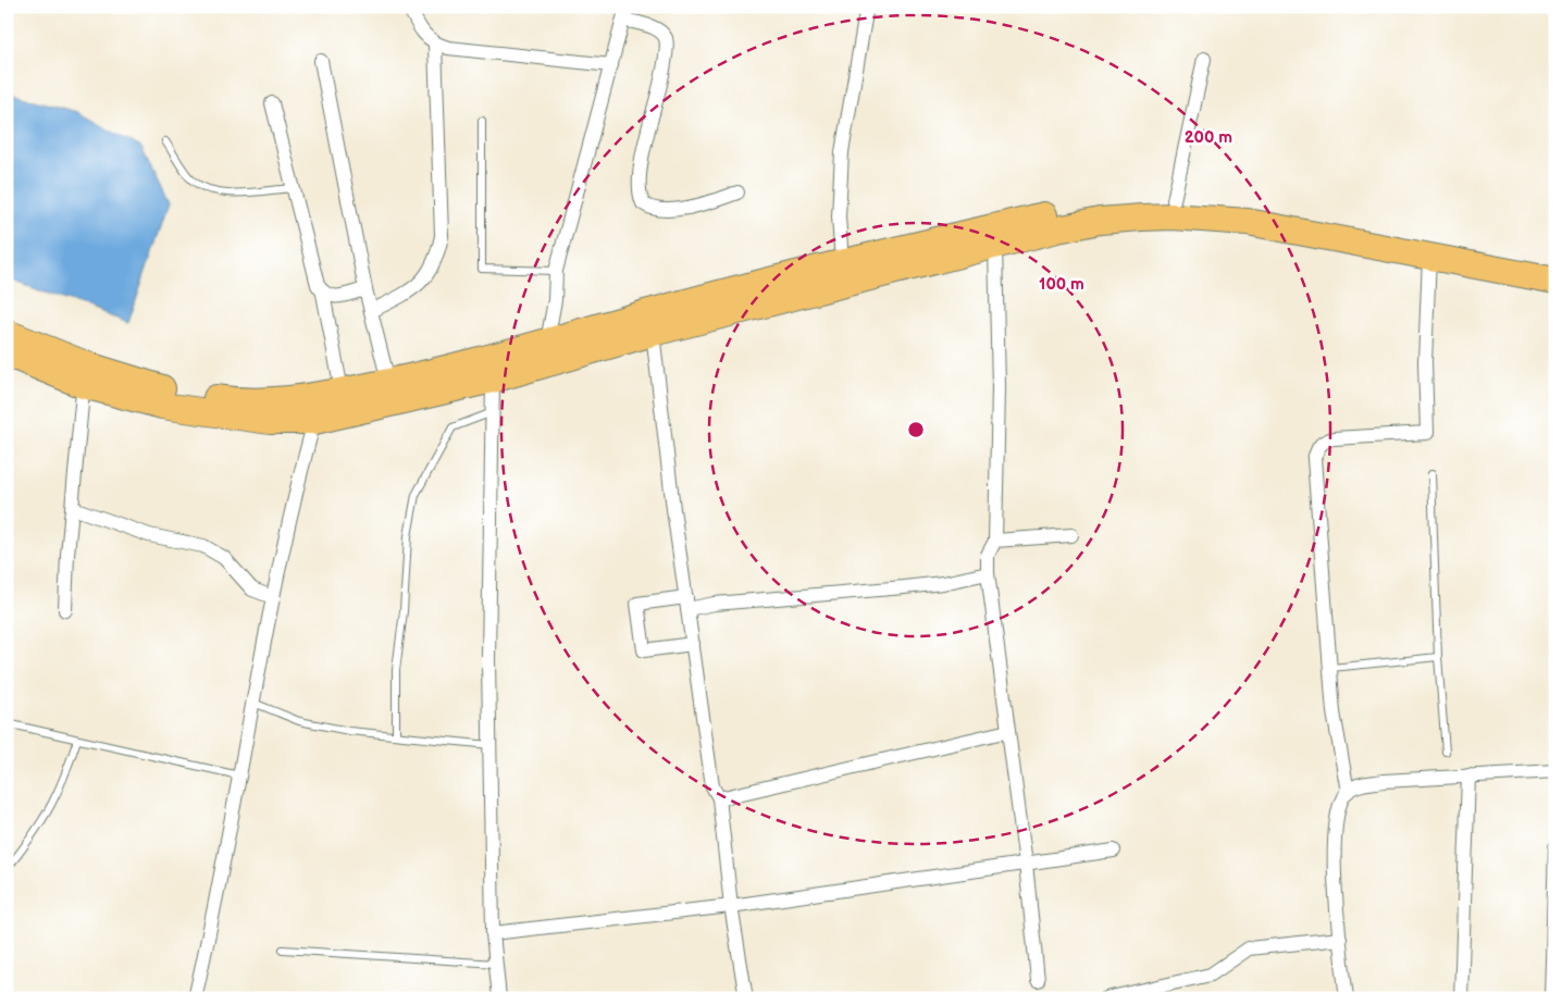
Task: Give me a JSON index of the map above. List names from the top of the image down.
{
  "rings": ["200 m", "100 m"]
}
